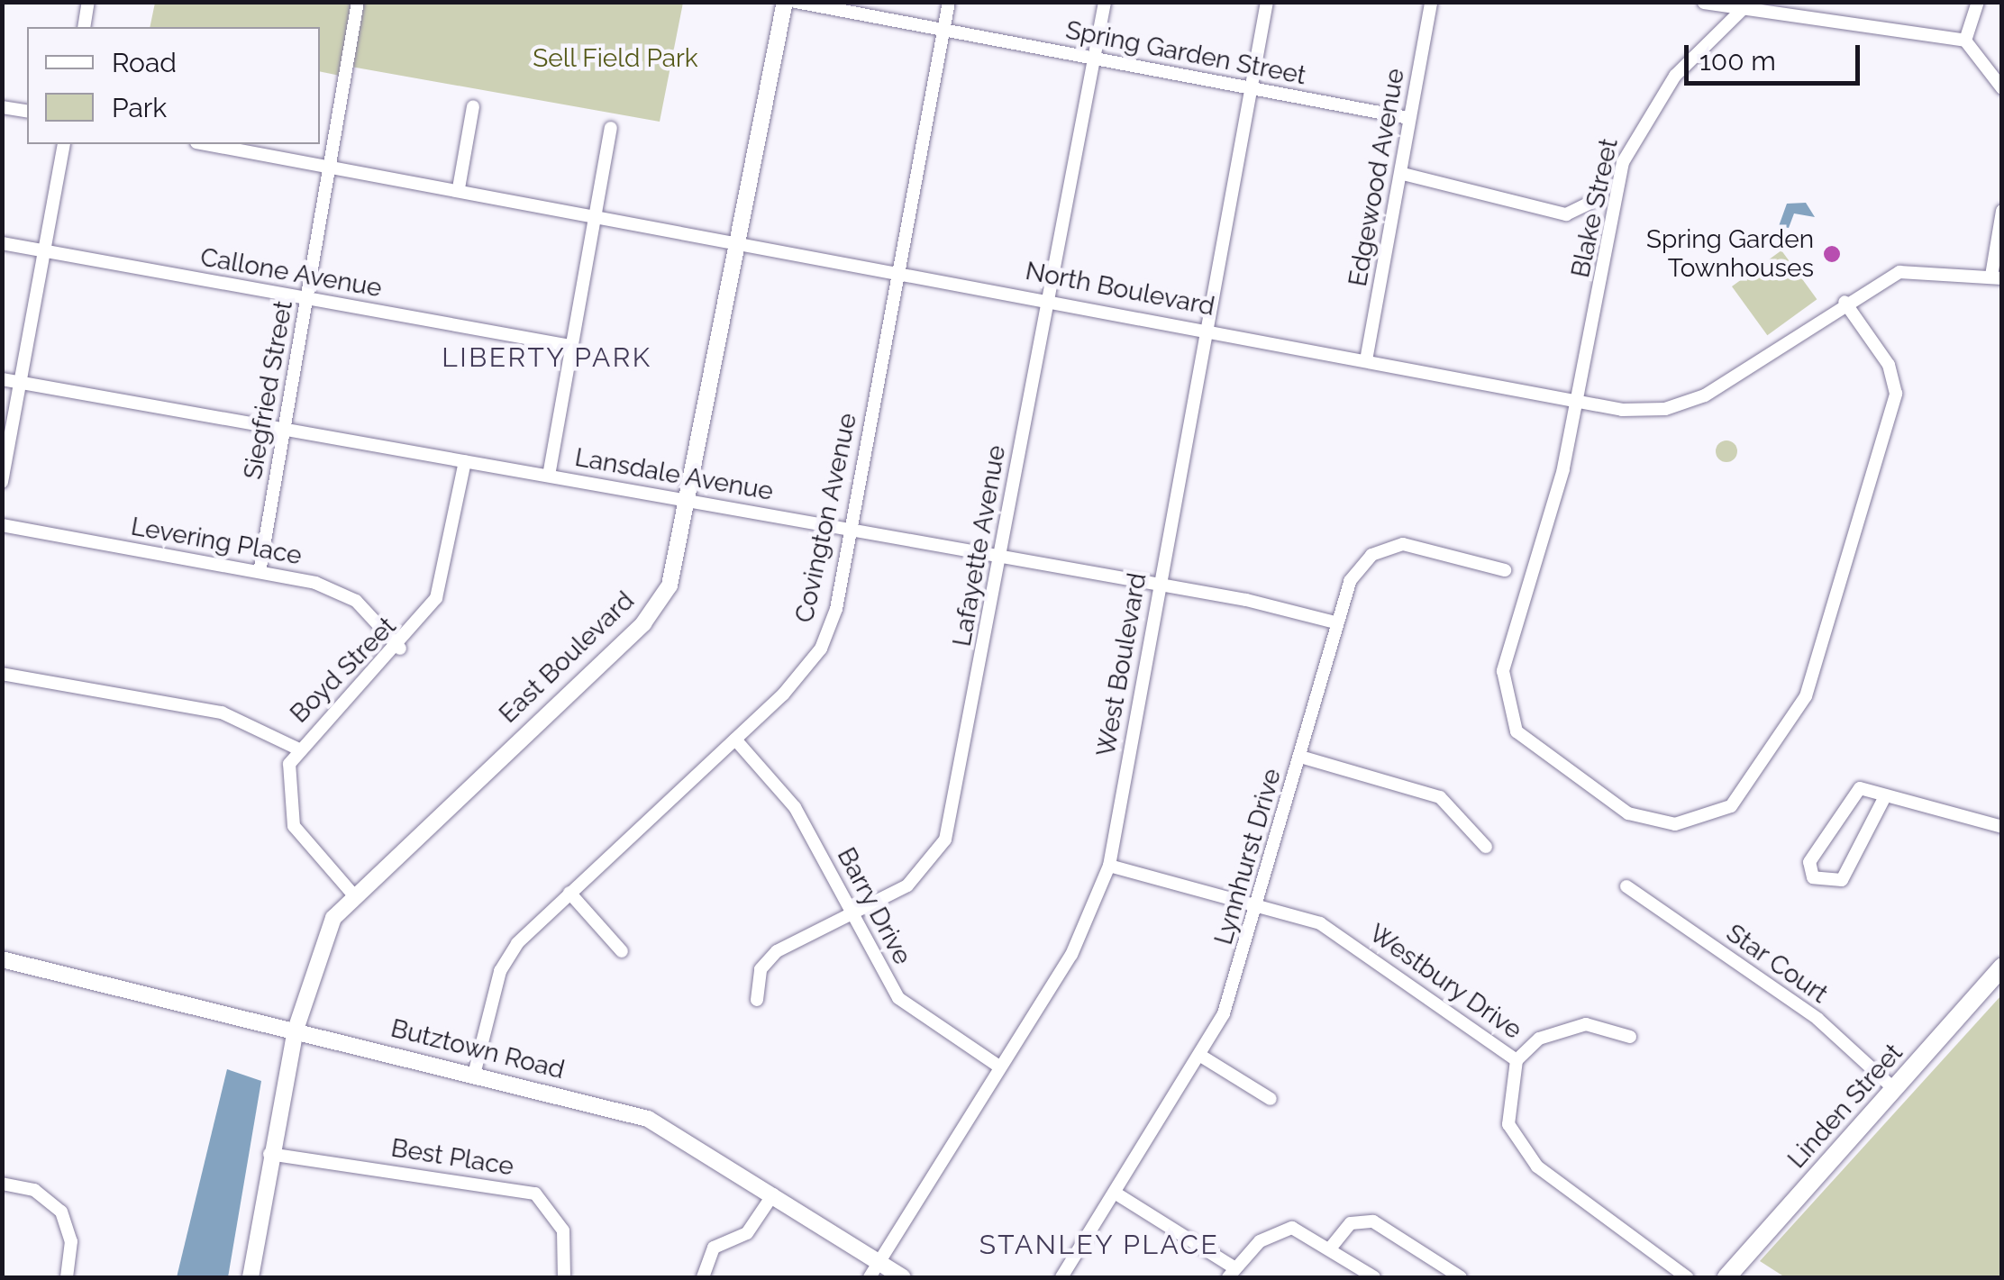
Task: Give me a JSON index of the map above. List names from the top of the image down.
{
  "streets": {
    "main road": ["Linden Street"],
    "street": [
      "Spring Garden Street",
      "Edgewood Avenue",
      "Blake Street",
      "Callone Avenue",
      "North Boulevard",
      "Siegfried Street",
      "Lansdale Avenue",
      "Covington Avenue",
      "Levering Place",
      "Lafayette Avenue",
      "East Boulevard",
      "West Boulevard",
      "Boyd Street",
      "Lynnhurst Drive",
      "Barry Drive",
      "Star Court",
      "Westbury Drive",
      "Butztown Road",
      "Best Place"
    ]
  },
  "crossings": [
    ["Spring Garden Street", "Edgewood Avenue"],
    ["Spring Garden Street", "Covington Avenue"],
    ["Spring Garden Street", "Lafayette Avenue"],
    ["Spring Garden Street", "West Boulevard"],
    ["Edgewood Avenue", "North Boulevard"],
    ["Blake Street", "North Boulevard"],
    ["Callone Avenue", "Siegfried Street"],
    ["North Boulevard", "Siegfried Street"],
    ["North Boulevard", "Covington Avenue"],
    ["North Boulevard", "Lafayette Avenue"],
    ["North Boulevard", "East Boulevard"],
    ["North Boulevard", "West Boulevard"],
    ["Siegfried Street", "Lansdale Avenue"],
    ["Siegfried Street", "Levering Place"],
    ["Lansdale Avenue", "Covington Avenue"],
    ["Lansdale Avenue", "Lafayette Avenue"],
    ["Lansdale Avenue", "East Boulevard"],
    ["Lansdale Avenue", "West Boulevard"],
    ["Lansdale Avenue", "Boyd Street"],
    ["Lansdale Avenue", "Lynnhurst Drive"],
    ["Covington Avenue", "Barry Drive"],
    ["Covington Avenue", "Butztown Road"],
    ["Levering Place", "Boyd Street"],
    ["Lafayette Avenue", "Barry Drive"],
    ["East Boulevard", "Boyd Street"],
    ["East Boulevard", "Butztown Road"],
    ["East Boulevard", "Best Place"],
    ["West Boulevard", "Barry Drive"],
    ["West Boulevard", "Westbury Drive"],
    ["West Boulevard", "Butztown Road"],
    ["Lynnhurst Drive", "Westbury Drive"],
    ["Star Court", "Linden Street"]
  ],
  "districts": ["LIBERTY PARK", "STANLEY PLACE"],
  "parks": ["Sell Field Park"],
  "places": ["Spring Garden Townhouses"],
  "legend": ["Road", "Park"],
  "scale_bar": "100 m"
}
